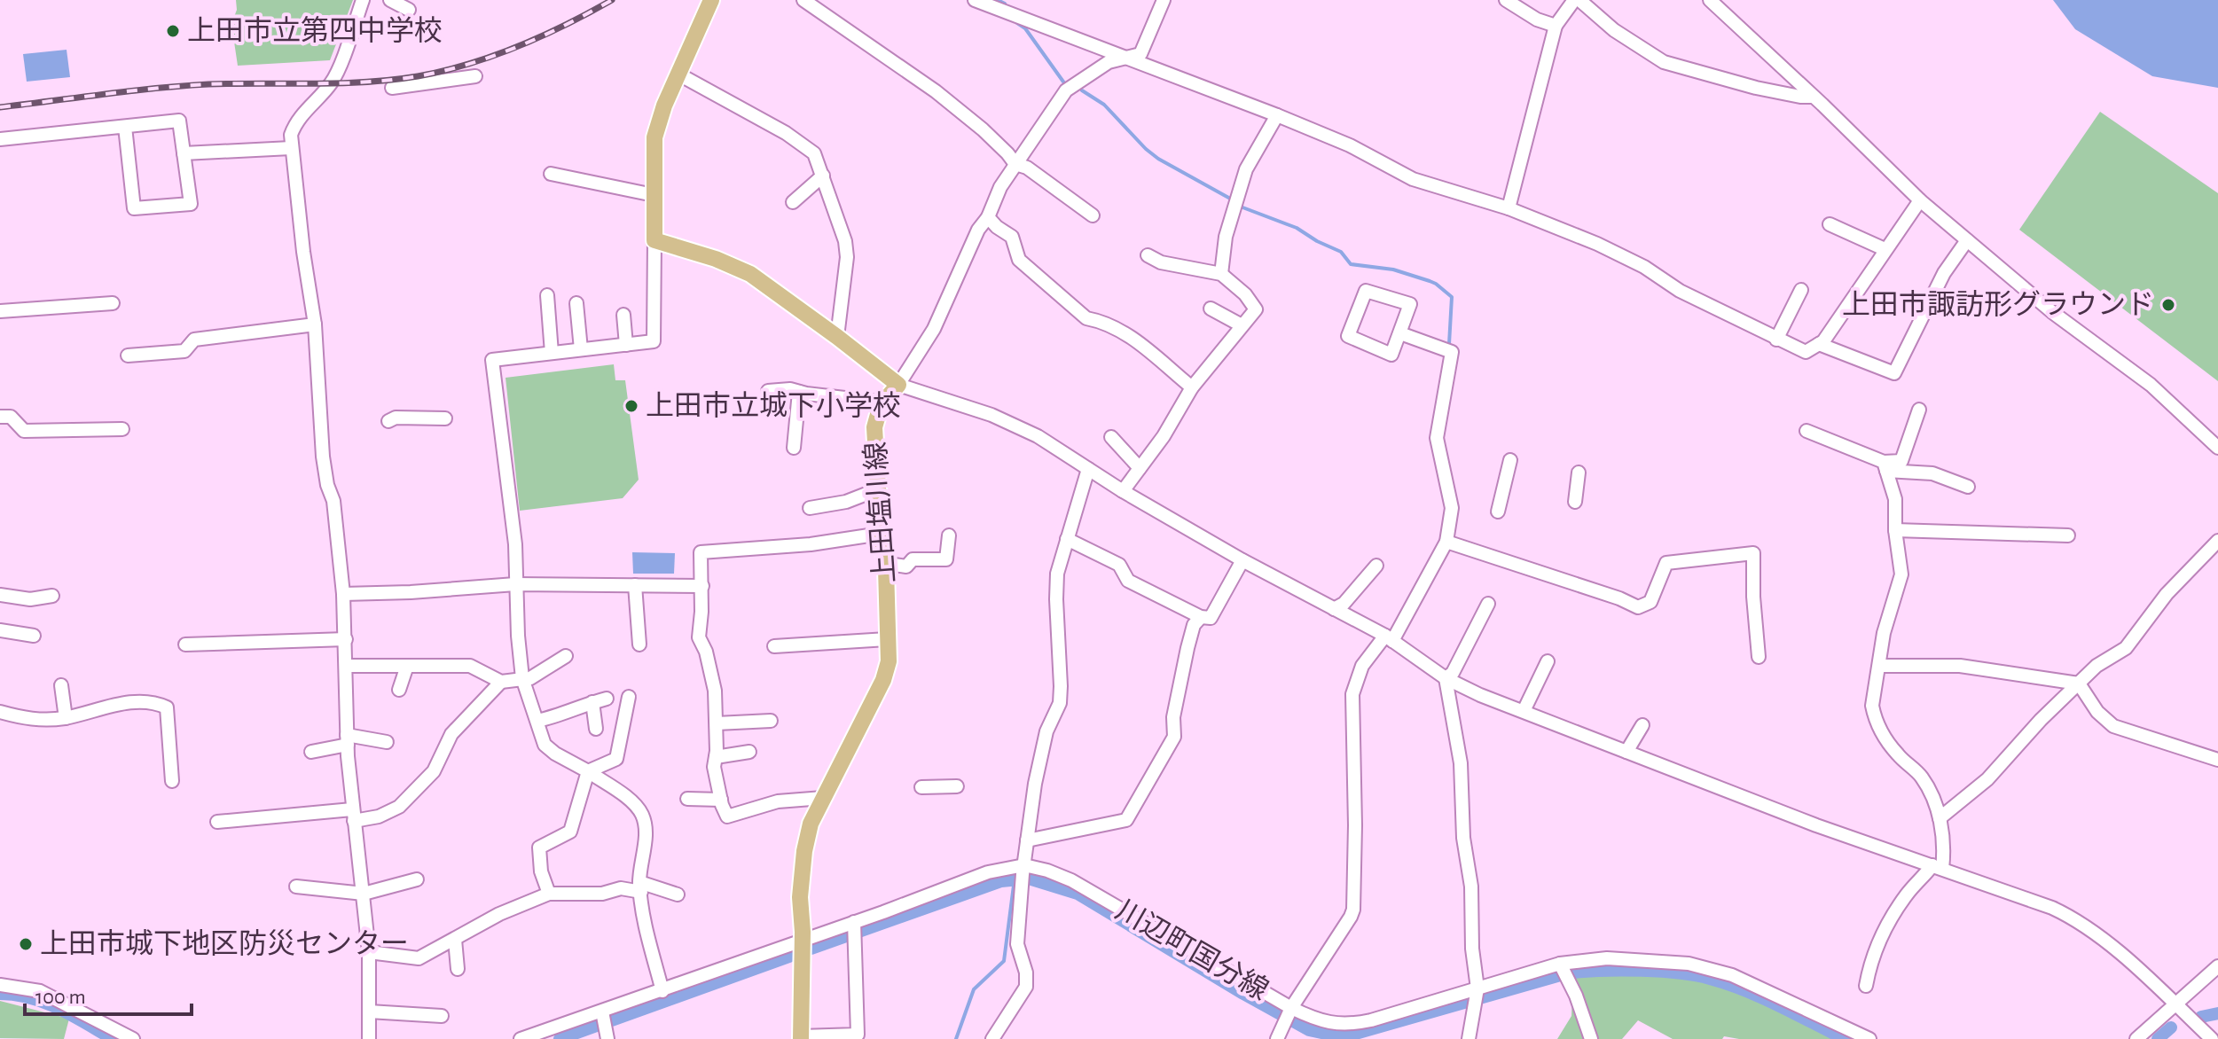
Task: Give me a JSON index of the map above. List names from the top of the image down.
{
  "streets": {
    "main road": ["上田塩川線"],
    "street": ["川辺町国分線"]
  },
  "crossings": [
    ["上田塩川線", "川辺町国分線"]
  ],
  "places": [
    "上田市立第四中学校",
    "上田市諏訪形グラウンド",
    "上田市立城下小学校",
    "上田市城下地区防災センター"
  ],
  "scale_bar": "100 m"
}
